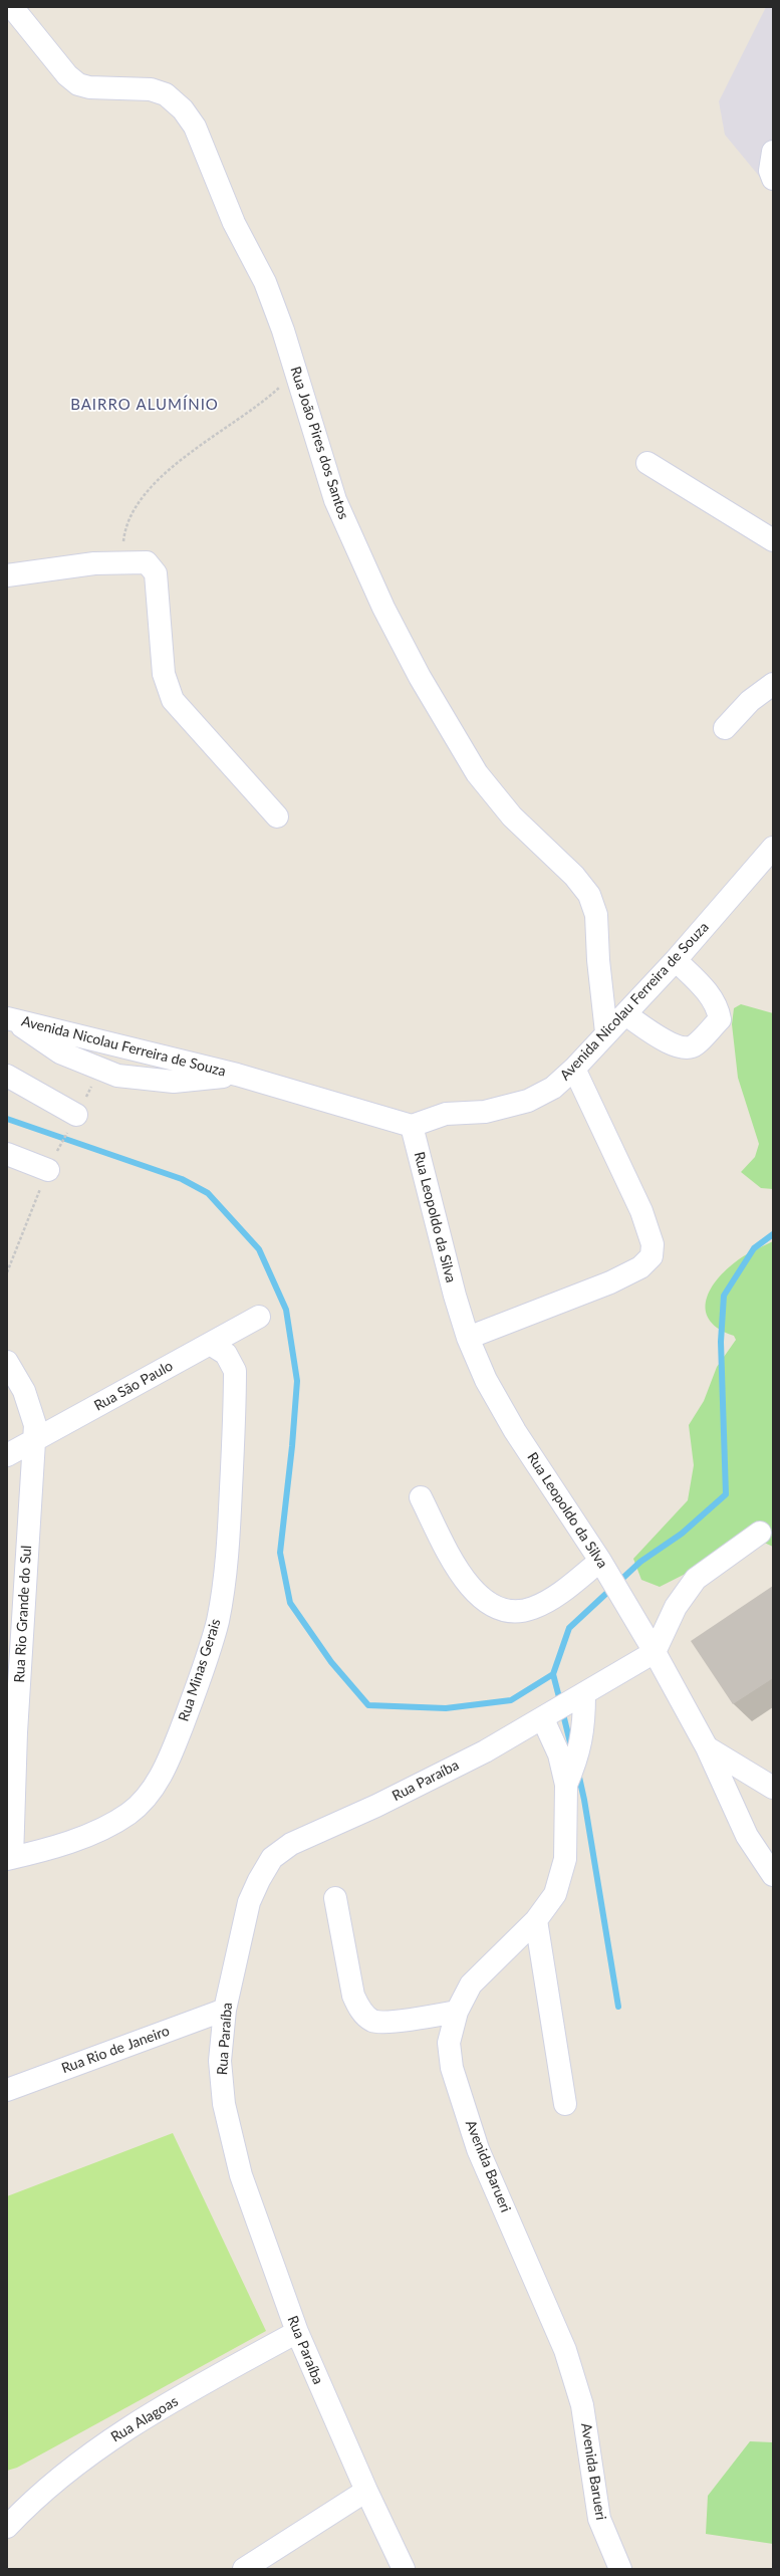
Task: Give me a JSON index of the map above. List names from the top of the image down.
{
  "streets": {
    "street": [
      "Rua João Pires dos Santos",
      "Avenida Nicolau Ferreira de Souza",
      "Rua Leopoldo da Silva",
      "Rua São Paulo",
      "Rua Rio Grande do Sul",
      "Rua Minas Gerais",
      "Rua Paraíba",
      "Rua Rio de Janeiro",
      "Avenida Barueri",
      "Rua Alagoas"
    ]
  },
  "crossings": [
    ["Rua João Pires dos Santos", "Avenida Nicolau Ferreira de Souza"],
    ["Avenida Nicolau Ferreira de Souza", "Rua Leopoldo da Silva"],
    ["Rua Leopoldo da Silva", "Rua Paraíba"],
    ["Rua São Paulo", "Rua Rio Grande do Sul"],
    ["Rua São Paulo", "Rua Minas Gerais"],
    ["Rua Rio Grande do Sul", "Rua Minas Gerais"],
    ["Rua Paraíba", "Rua Rio de Janeiro"],
    ["Rua Paraíba", "Avenida Barueri"],
    ["Rua Paraíba", "Rua Alagoas"]
  ],
  "districts": ["BAIRRO ALUMÍNIO"]
}
